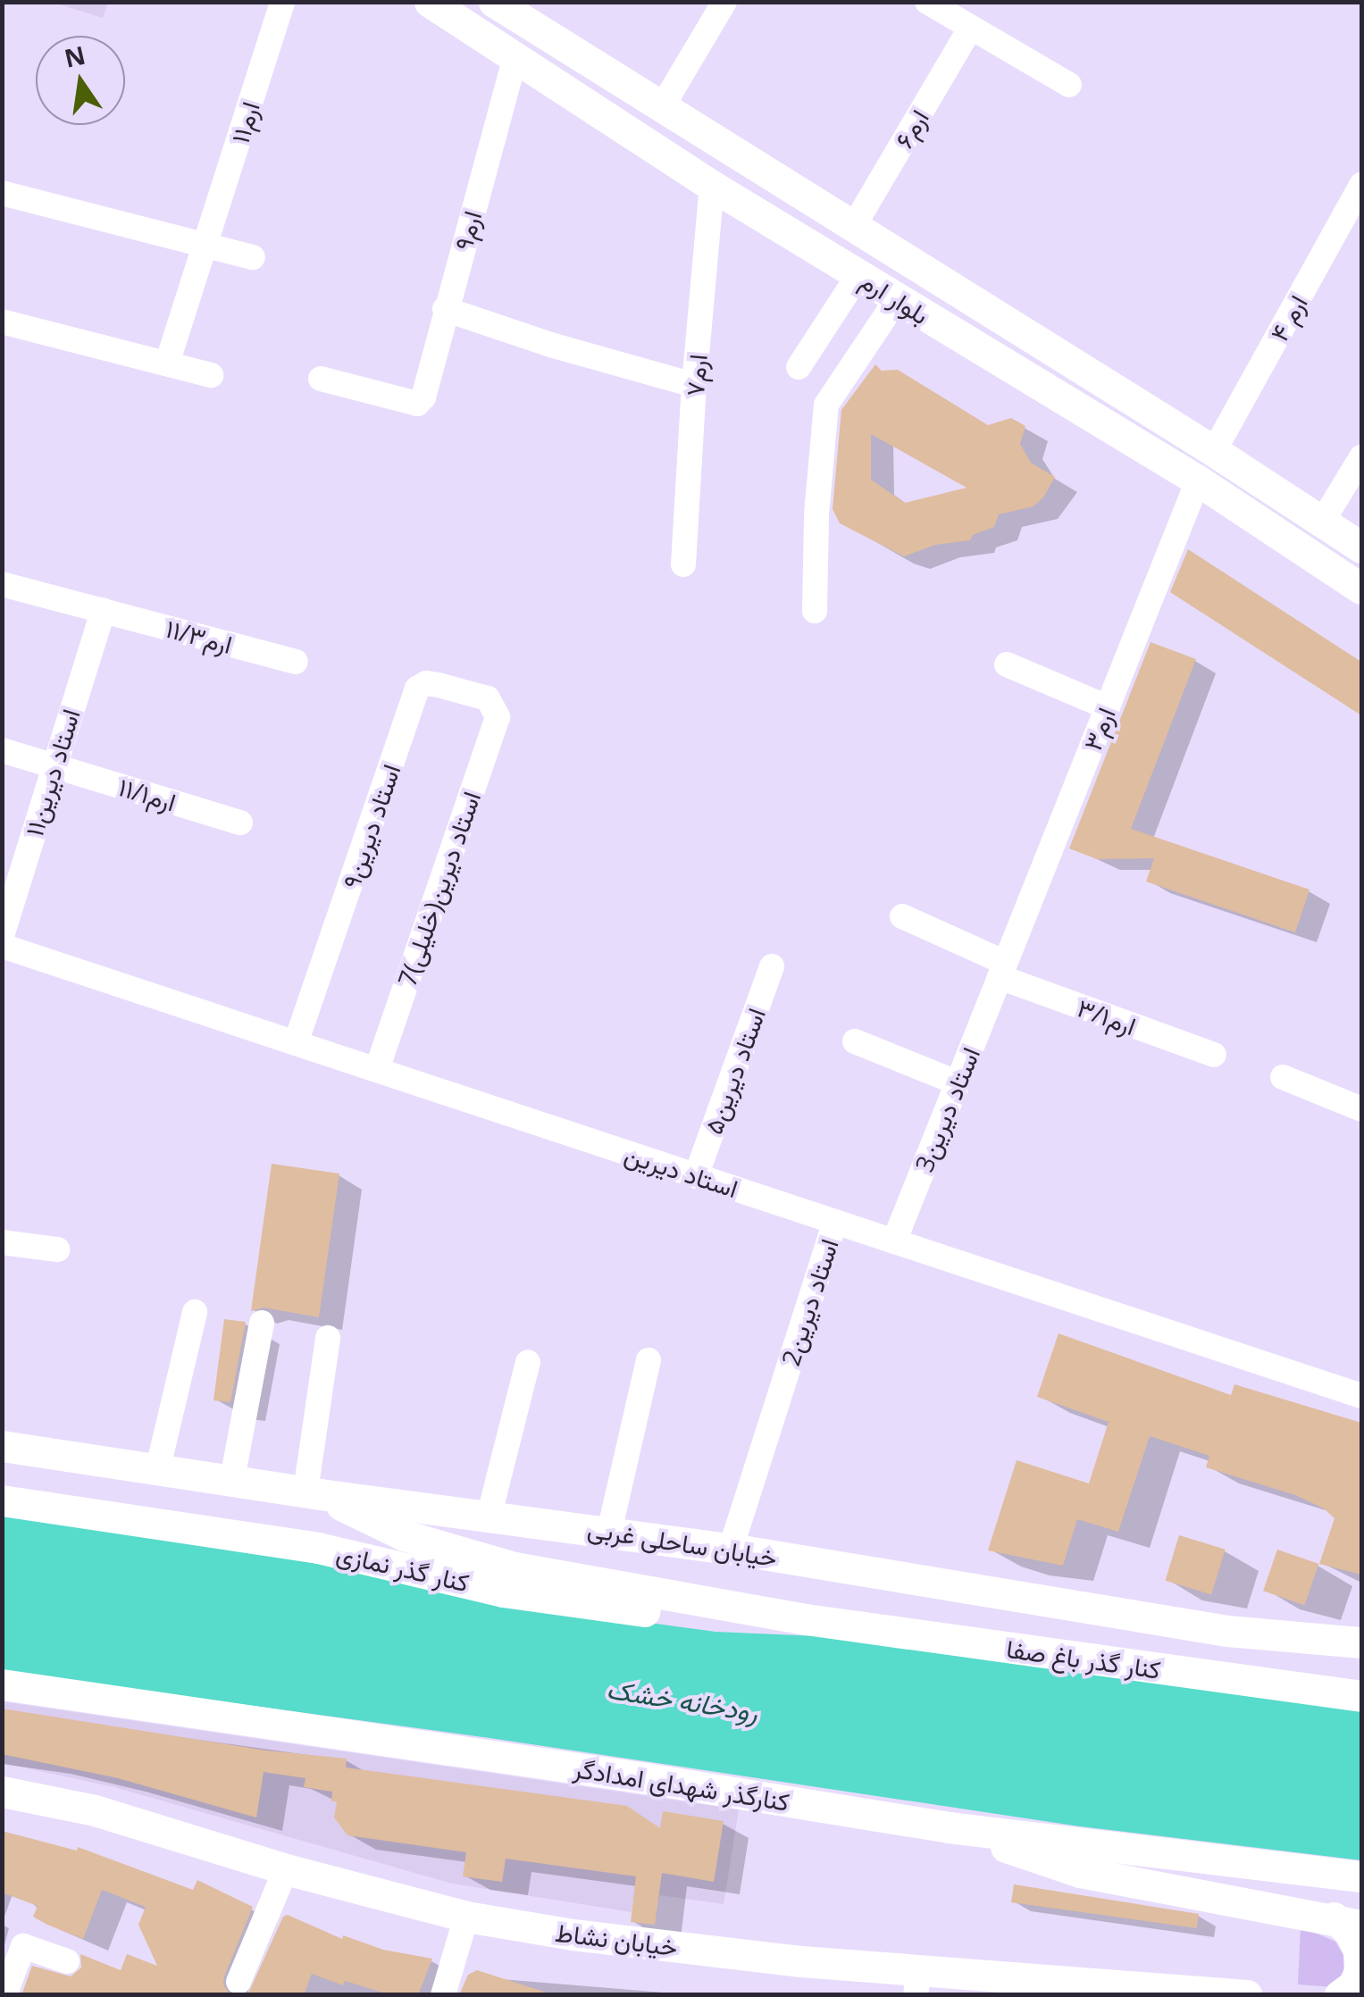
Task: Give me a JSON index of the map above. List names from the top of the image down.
{
  "streets": {
    "main road": [
      "بلوار ارم",
      "خیابان ساحلی غربی",
      "کنار گذر نمازی",
      "کنار گذر باغ صفا",
      "کنارگذر شهدای امدادگر",
      "خیابان نشاط"
    ],
    "street": [
      "ارم۱۱",
      "ارم۶",
      "ارم۹",
      "ارم ۴",
      "ارم۷",
      "۱۱/۳ارم",
      "ارم۳",
      "استاد دیرین۱۱",
      "۱۱/۱ارم",
      "استاد دیرین۹",
      "7استاد دیرین(خلیلی)",
      "۳/۱ارم",
      "استاد دیرین۵",
      "3استاد دیرین",
      "استاد دیرین",
      "2استاد دیرین"
    ]
  },
  "crossings": [
    ["ارم۶", "بلوار ارم"],
    ["ارم۹", "بلوار ارم"],
    ["بلوار ارم", "ارم ۴"],
    ["بلوار ارم", "ارم۷"],
    ["بلوار ارم", "ارم۳"],
    ["۱۱/۳ارم", "استاد دیرین۱۱"],
    ["ارم۳", "۳/۱ارم"],
    ["ارم۳", "3استاد دیرین"],
    ["استاد دیرین۱۱", "۱۱/۱ارم"],
    ["استاد دیرین۹", "7استاد دیرین(خلیلی)"],
    ["استاد دیرین۹", "استاد دیرین"],
    ["7استاد دیرین(خلیلی)", "استاد دیرین"],
    ["۳/۱ارم", "3استاد دیرین"],
    ["استاد دیرین۵", "استاد دیرین"],
    ["3استاد دیرین", "استاد دیرین"],
    ["استاد دیرین", "2استاد دیرین"],
    ["2استاد دیرین", "خیابان ساحلی غربی"],
    ["کنار گذر نمازی", "کنار گذر باغ صفا"]
  ],
  "water": ["رودخانه خشک"],
  "north": "top"
}
